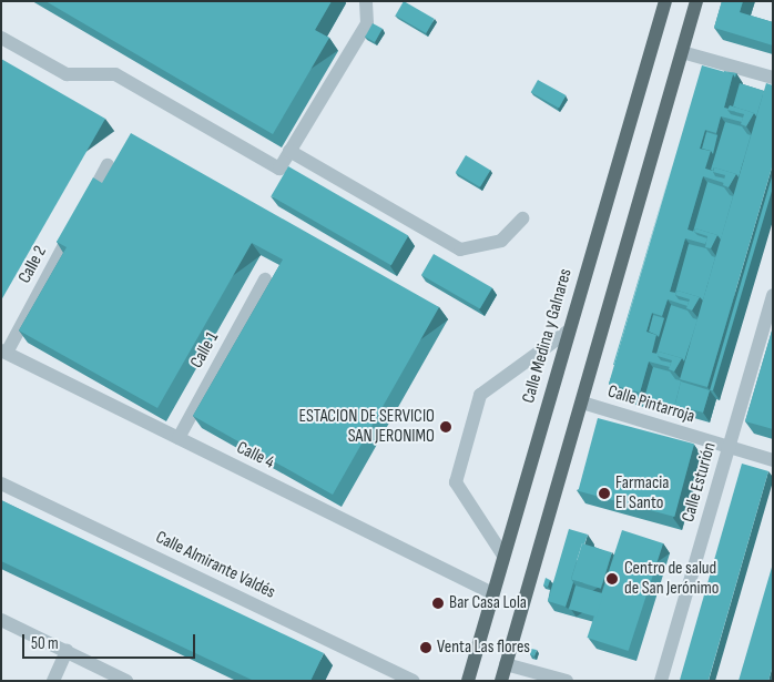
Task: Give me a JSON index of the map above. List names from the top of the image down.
{
  "streets": {
    "main road": ["Calle Medina y Galnares"],
    "street": [
      "Calle 2",
      "Calle 1",
      "Calle Pintarroja",
      "Calle 4",
      "Calle Esturión",
      "Calle Almirante Valdés"
    ]
  },
  "crossings": [
    ["Calle 2", "Calle 4"],
    ["Calle Medina y Galnares", "Calle 4"],
    ["Calle 1", "Calle 4"],
    ["Calle Pintarroja", "Calle Esturión"]
  ],
  "places": [
    "ESTACION DE SERVICIO SAN JERONIMO",
    "Farmacia El Santo",
    "Centro de salud de San Jerónimo",
    "Bar Casa Lola",
    "Venta Las flores"
  ],
  "scale_bar": "50 m"
}
